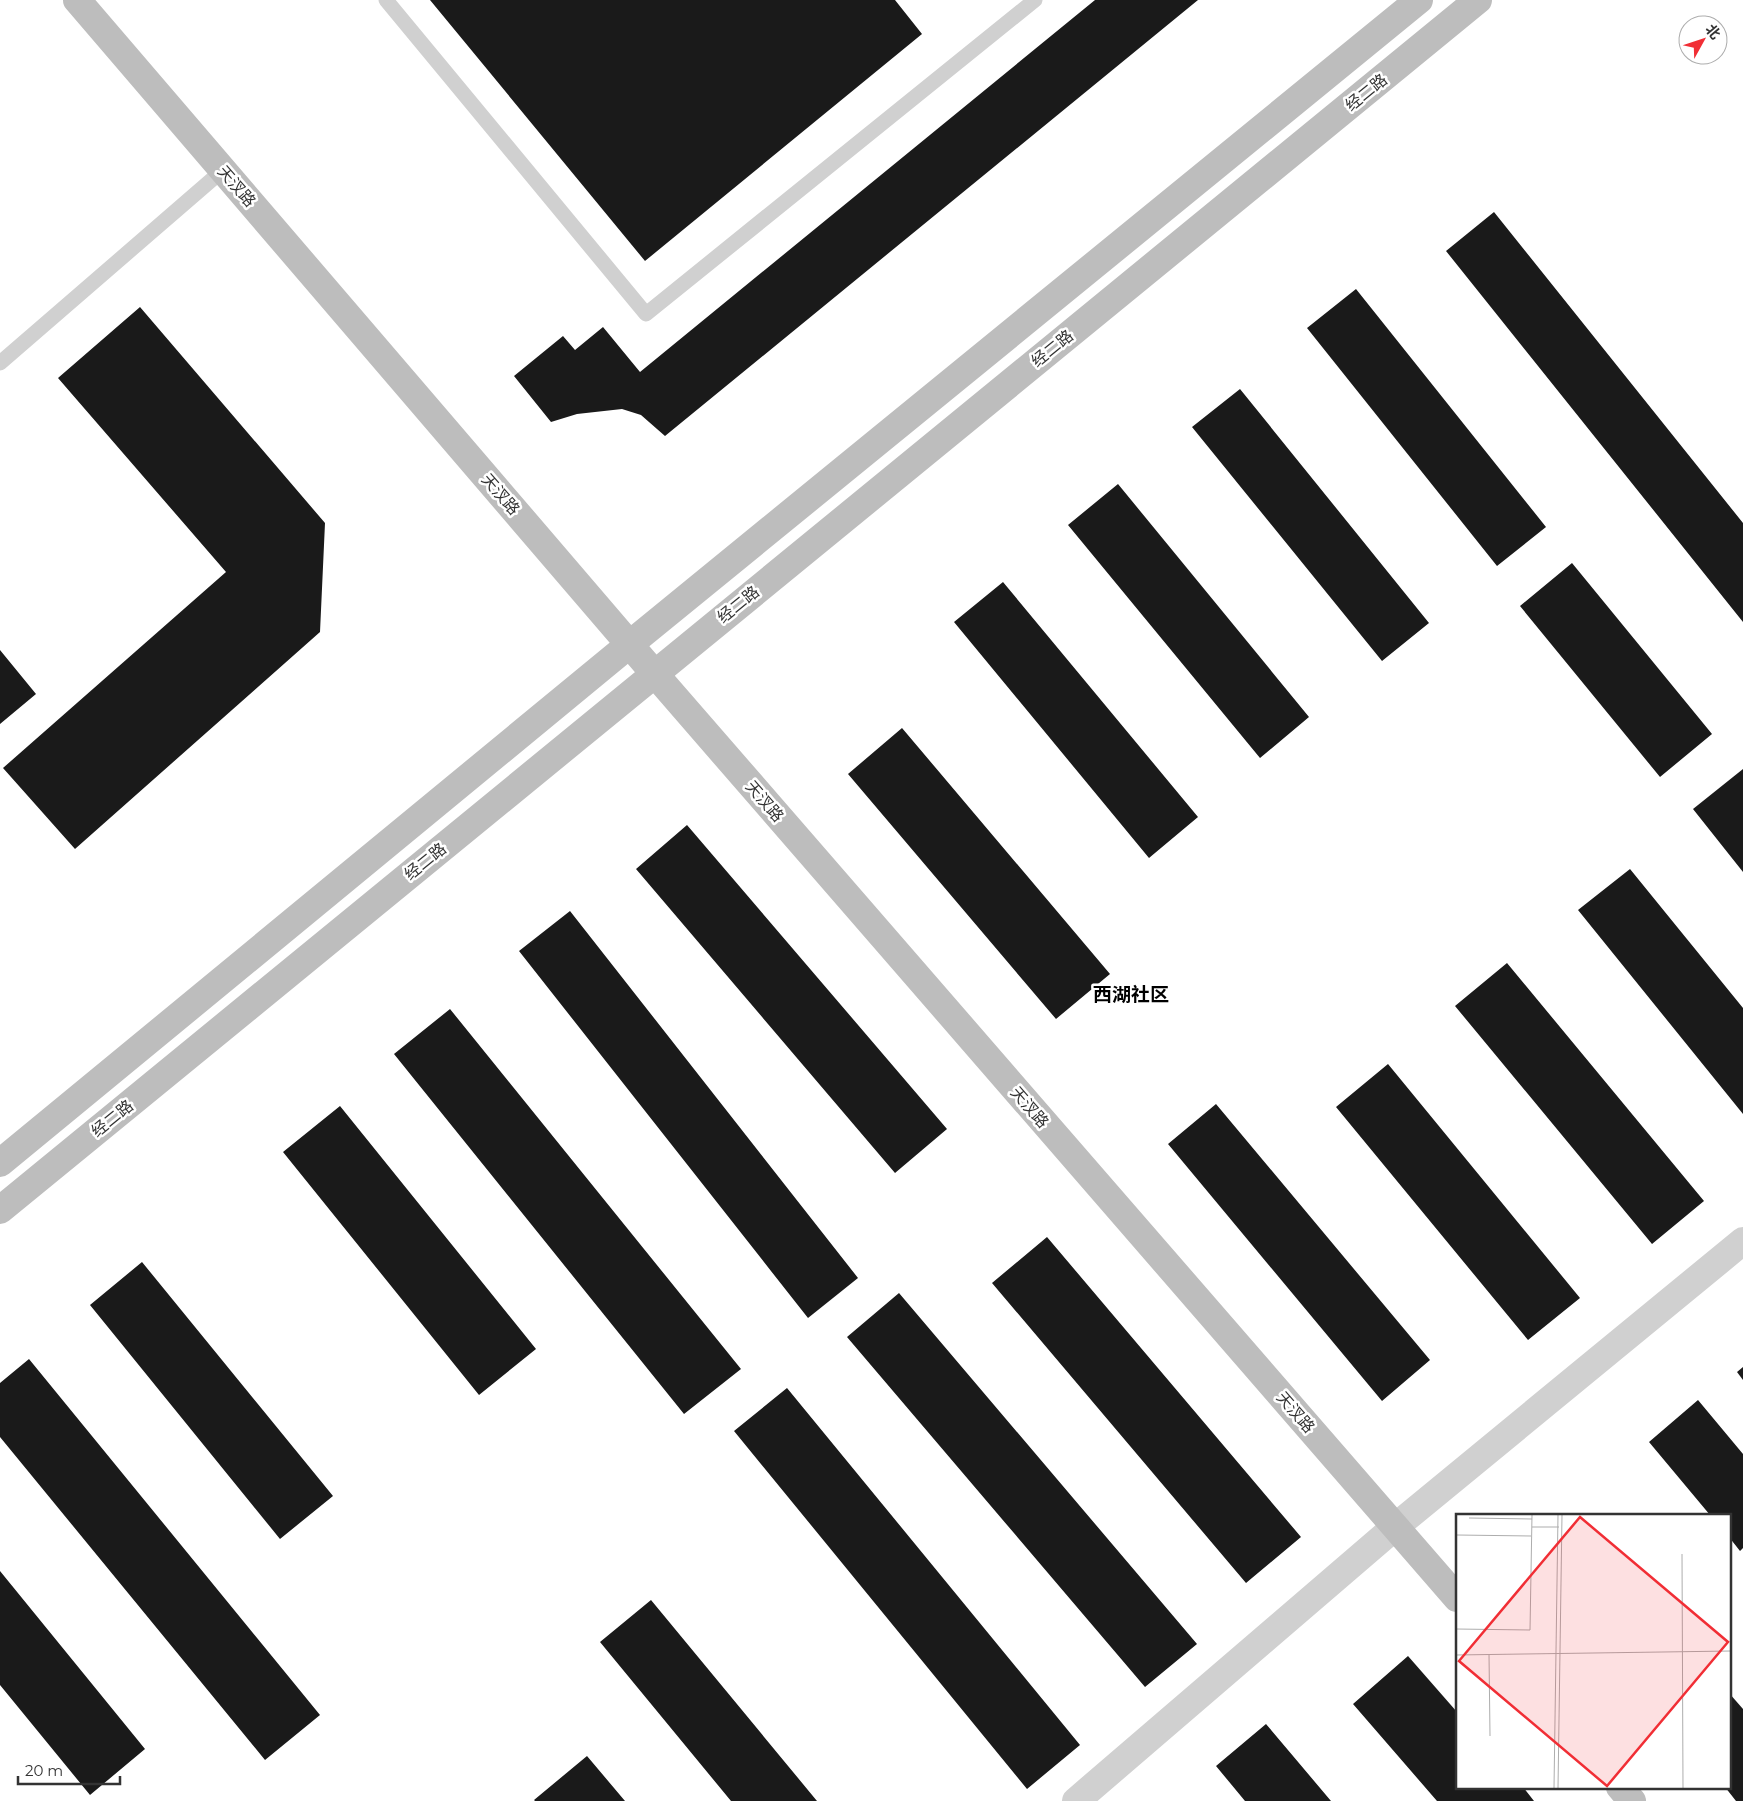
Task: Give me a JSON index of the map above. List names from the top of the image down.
{
  "streets": {
    "street": ["经二路", "天汊路"]
  },
  "crossings": [
    ["经二路", "天汊路"]
  ],
  "districts": ["西湖社区"],
  "scale_bar": "20 m",
  "north": "top right"
}
